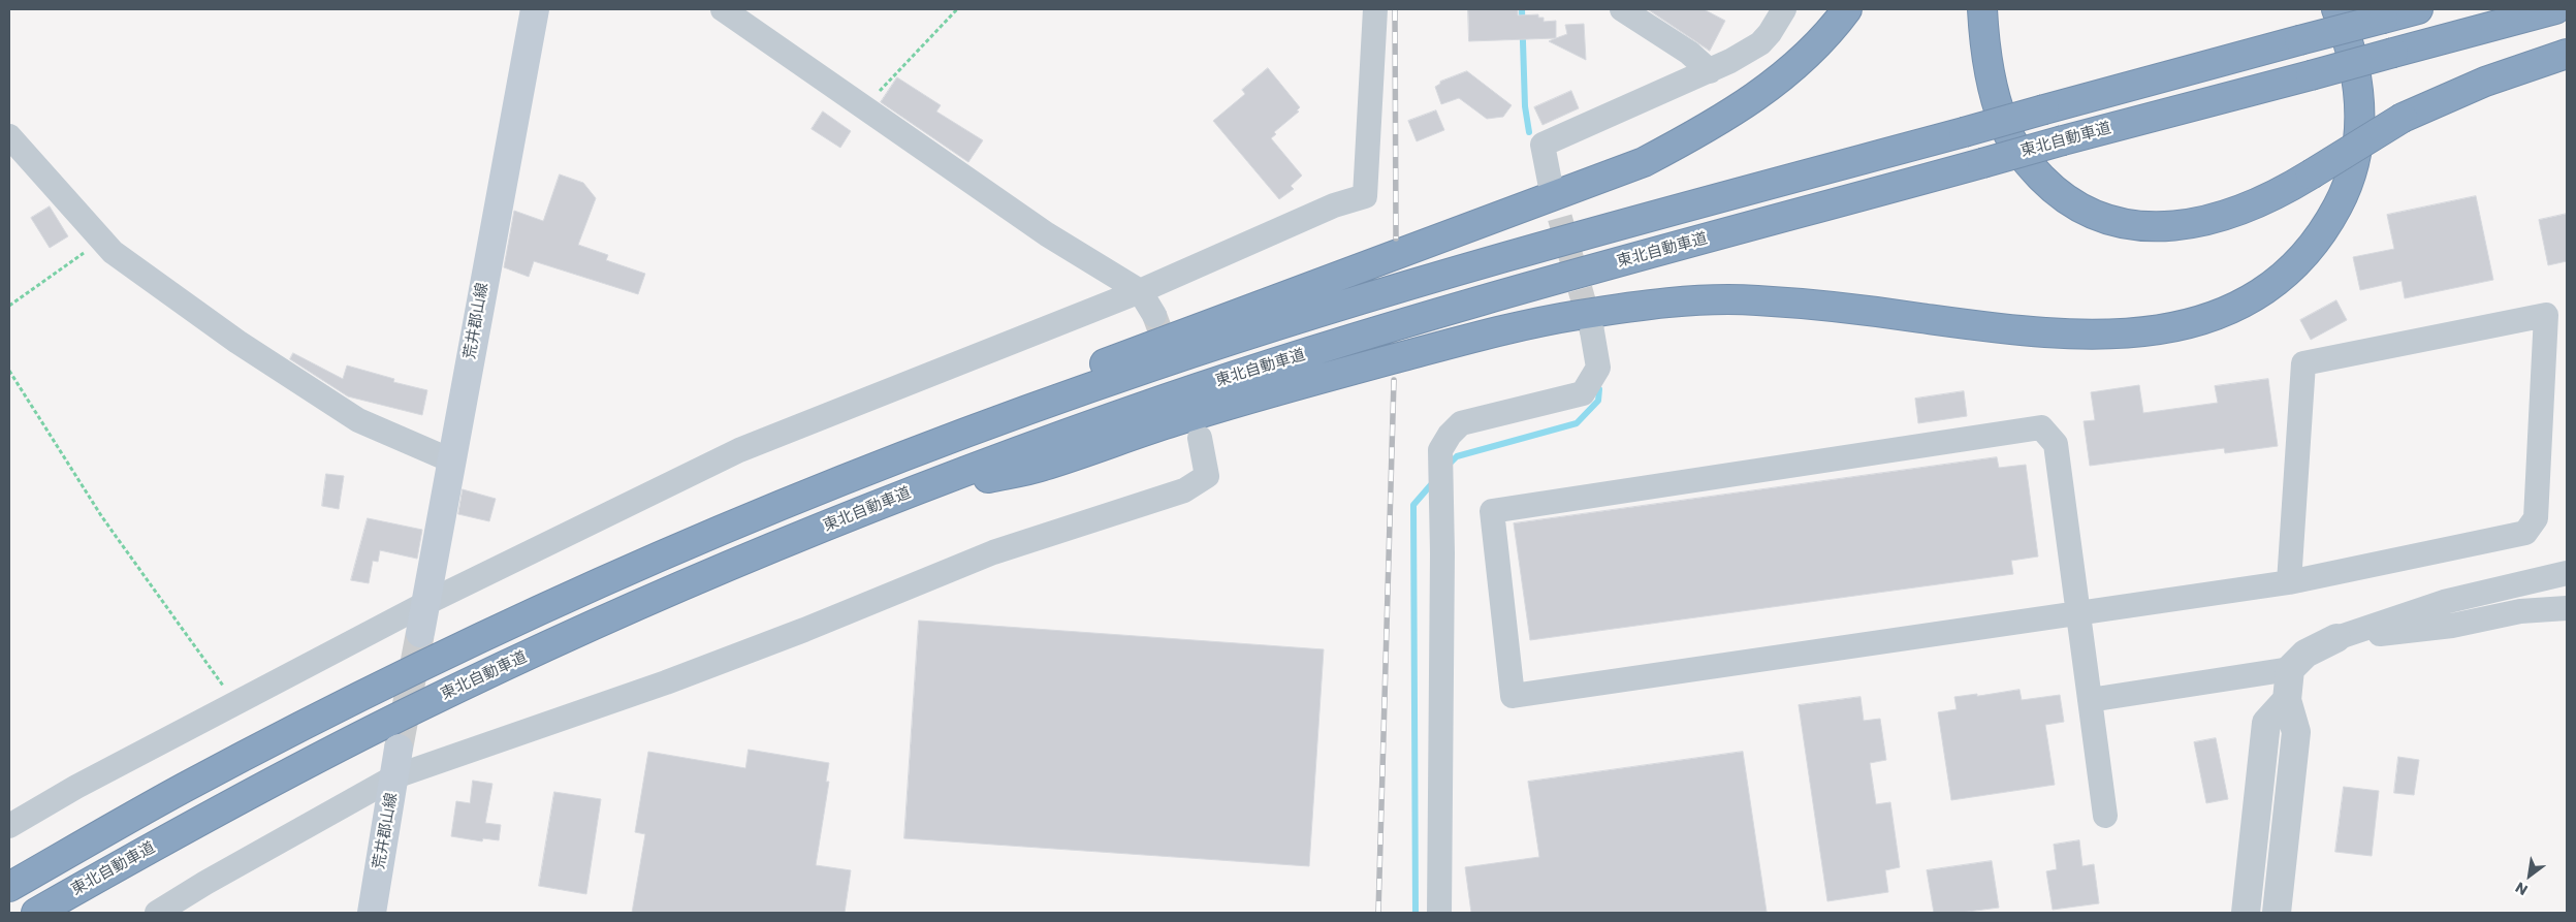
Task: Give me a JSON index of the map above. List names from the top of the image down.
{
  "streets": {
    "highway": ["東北自動車道"],
    "main road": ["荒井郡山線"]
  },
  "north": "bottom left"
}
